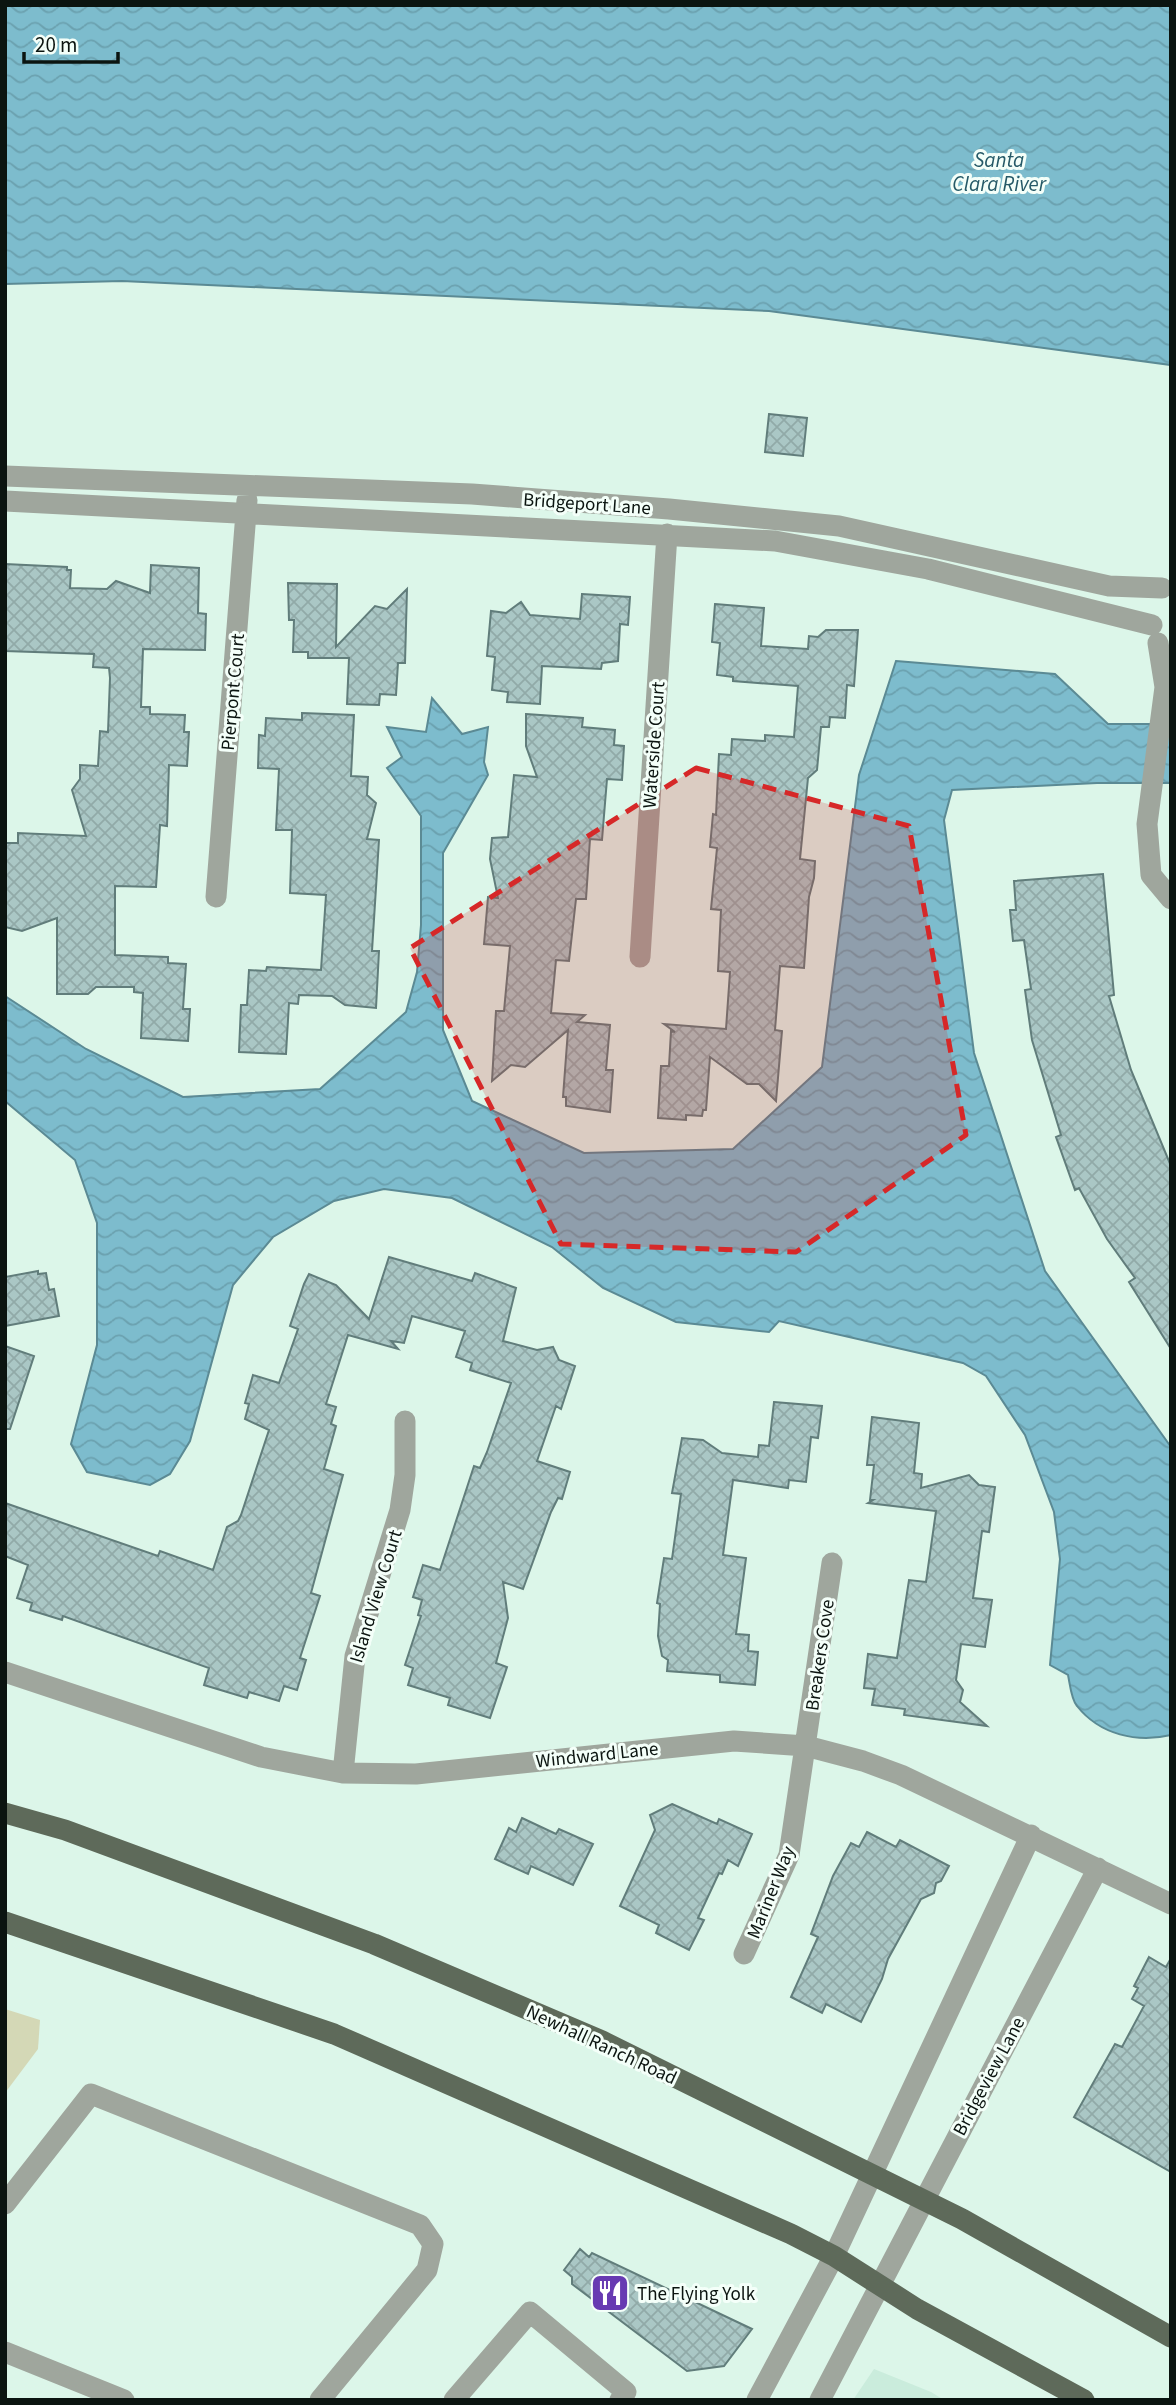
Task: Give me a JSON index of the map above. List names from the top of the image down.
{
  "streets": {
    "main road": ["Newhall Ranch Road"],
    "street": [
      "Bridgeport Lane",
      "Pierpont Court",
      "Waterside Court",
      "Island View Court",
      "Breakers Cove",
      "Windward Lane",
      "Mariner Way",
      "Bridgeview Lane"
    ]
  },
  "crossings": [
    ["Bridgeport Lane", "Pierpont Court"],
    ["Bridgeport Lane", "Waterside Court"],
    ["Island View Court", "Windward Lane"],
    ["Breakers Cove", "Windward Lane"],
    ["Breakers Cove", "Mariner Way"],
    ["Windward Lane", "Mariner Way"],
    ["Windward Lane", "Bridgeview Lane"],
    ["Newhall Ranch Road", "Bridgeview Lane"]
  ],
  "water": ["Santa Clara River"],
  "places": {
    "restaurant": ["The Flying Yolk"]
  },
  "scale_bar": "20 m"
}
